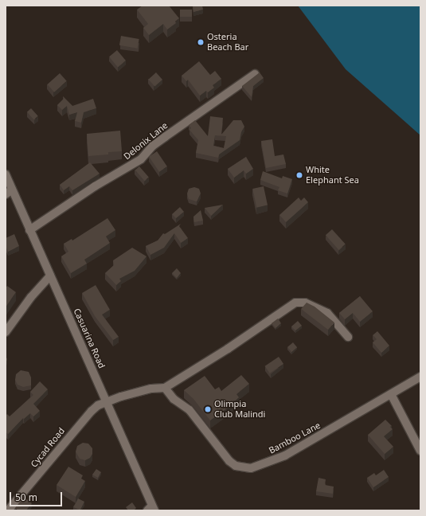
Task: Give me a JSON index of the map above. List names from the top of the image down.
{
  "streets": {
    "street": [
      "Delonix Lane",
      "Casuarina Road",
      "Bamboo Lane",
      "Cycad Road"
    ]
  },
  "crossings": [
    ["Delonix Lane", "Casuarina Road"],
    ["Casuarina Road", "Cycad Road"]
  ],
  "places": ["Osteria Beach Bar", "White Elephant Sea", "Olimpia Club Malindi"],
  "scale_bar": "50 m"
}
